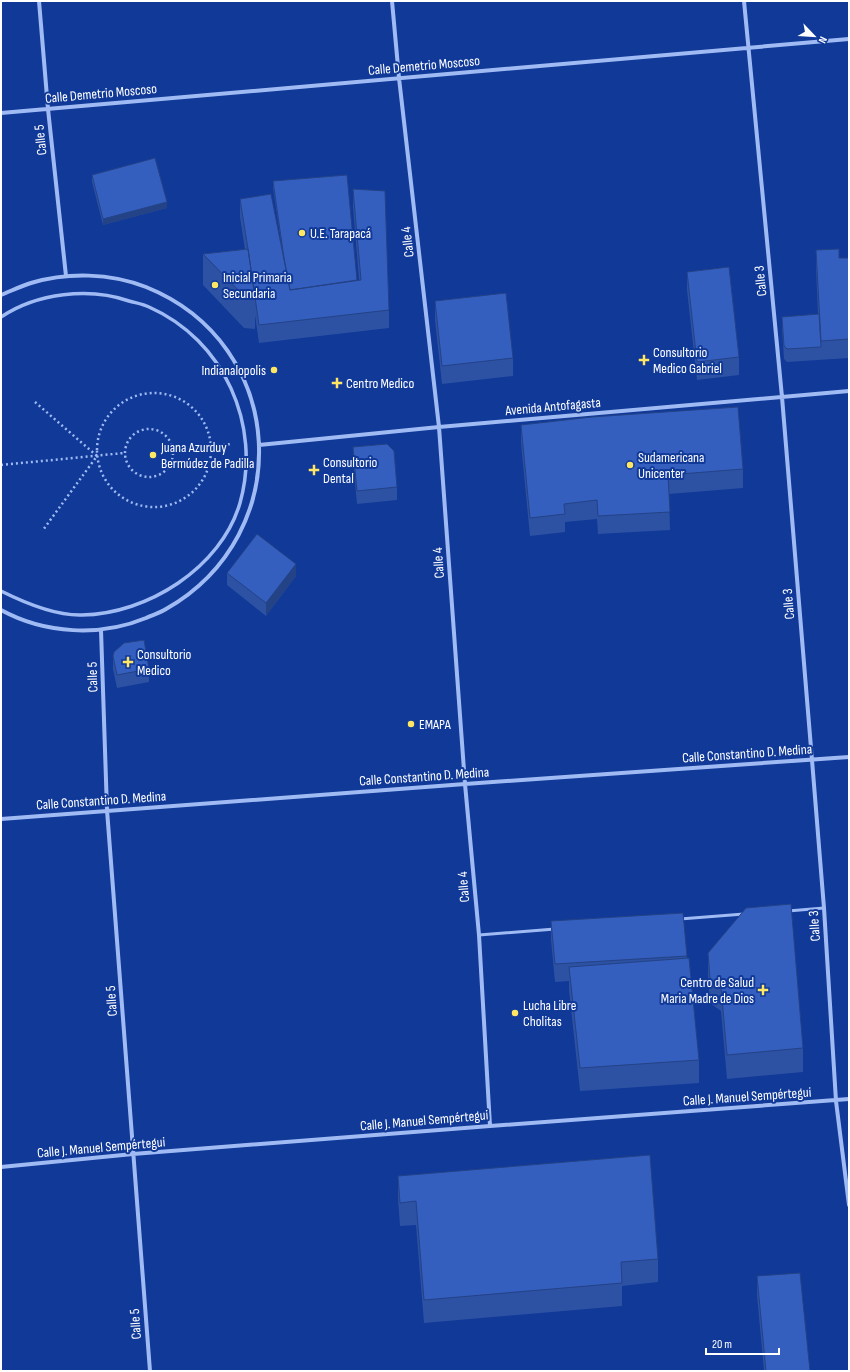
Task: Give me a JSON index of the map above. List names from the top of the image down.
{
  "streets": {
    "street": [
      "Calle Demetrio Moscoso",
      "Calle 5",
      "Calle 4",
      "Calle 3",
      "Avenida Antofagasta",
      "Calle Constantino D. Medina",
      "Calle J. Manuel Sempértegui"
    ]
  },
  "crossings": [
    ["Calle Demetrio Moscoso", "Calle 5"],
    ["Calle Demetrio Moscoso", "Calle 4"],
    ["Calle Demetrio Moscoso", "Calle 3"],
    ["Calle 5", "Calle Constantino D. Medina"],
    ["Calle 5", "Calle J. Manuel Sempértegui"],
    ["Calle 4", "Avenida Antofagasta"],
    ["Calle 4", "Calle Constantino D. Medina"],
    ["Calle 4", "Calle J. Manuel Sempértegui"],
    ["Calle 3", "Avenida Antofagasta"],
    ["Calle 3", "Calle Constantino D. Medina"],
    ["Calle 3", "Calle J. Manuel Sempértegui"]
  ],
  "places": {
    "other": [
      "U.E. Tarapacá",
      "Inicial Primaria Secundaria",
      "Indianalopolis",
      "Juana Azurduy Bermúdez de Padilla",
      "Sudamericana Unicenter",
      "EMAPA",
      "Lucha Libre Cholitas"
    ],
    "health": [
      "Consultorio Medico Gabriel",
      "Centro Medico",
      "Consultorio Dental",
      "Consultorio Medico",
      "Centro de Salud Maria Madre de Dios"
    ]
  },
  "scale_bar": "20 m",
  "north": "bottom right"
}
